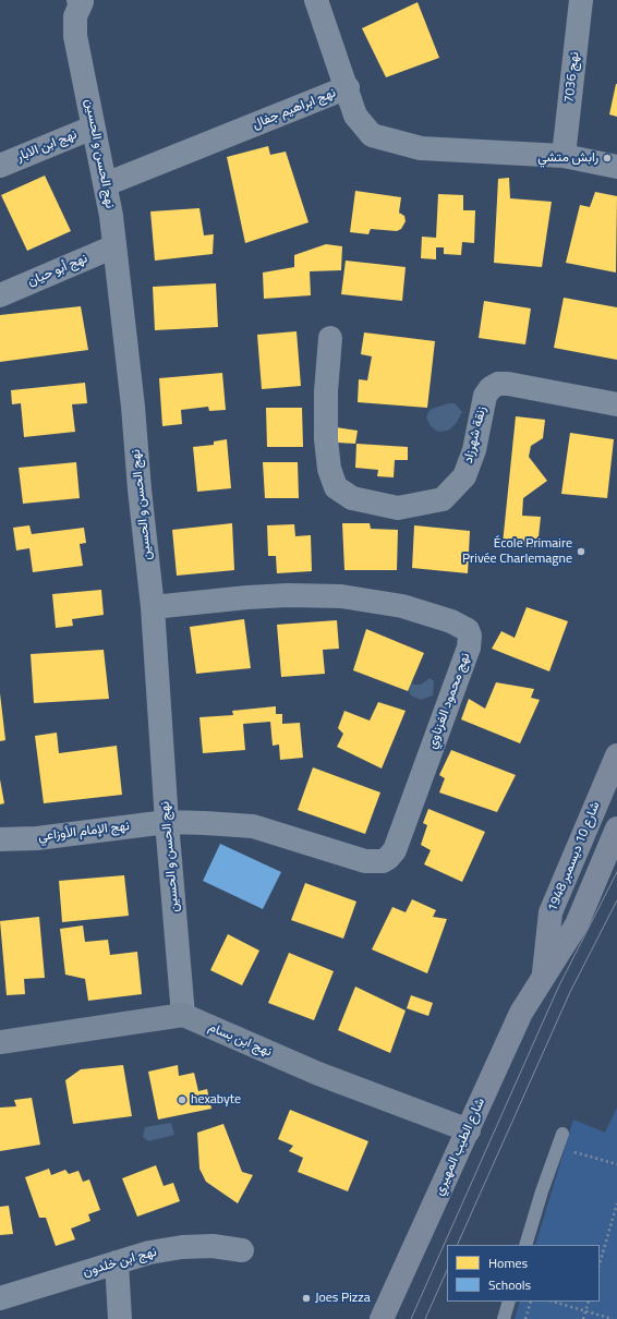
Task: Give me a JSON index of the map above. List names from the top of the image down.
{
  "streets": {
    "main road": ["شارع 10 ديسمبر 1948", "شارع الطيب المهيري"],
    "street": [
      "نهج 7036",
      "نهج ابراهيم جفال",
      "نهج ابن الابار",
      "نهج الحسن و الحسين",
      "نهج أبو حيان",
      "زنقة شهرزاد",
      "نهج محمود الغزناوي",
      "نهج الإمام الأوزاعي",
      "نهج ابن بسام",
      "نهج ابن خلدون"
    ]
  },
  "crossings": [
    ["نهج 7036", "نهج ابراهيم جفال"],
    ["نهج ابراهيم جفال", "نهج الحسن و الحسين"],
    ["نهج ابن الابار", "نهج الحسن و الحسين"],
    ["نهج الحسن و الحسين", "نهج أبو حيان"],
    ["نهج الحسن و الحسين", "نهج محمود الغزناوي"],
    ["نهج الحسن و الحسين", "نهج الإمام الأوزاعي"],
    ["نهج الحسن و الحسين", "نهج ابن بسام"],
    ["نهج محمود الغزناوي", "نهج الإمام الأوزاعي"],
    ["شارع 10 ديسمبر 1948", "شارع الطيب المهيري"],
    ["نهج ابن بسام", "شارع الطيب المهيري"]
  ],
  "places": [
    "رابش متشي",
    "École Primaire Privée Charlemagne",
    "hexabyte",
    "Joes Pizza"
  ],
  "legend": ["Homes", "Schools"]
}
